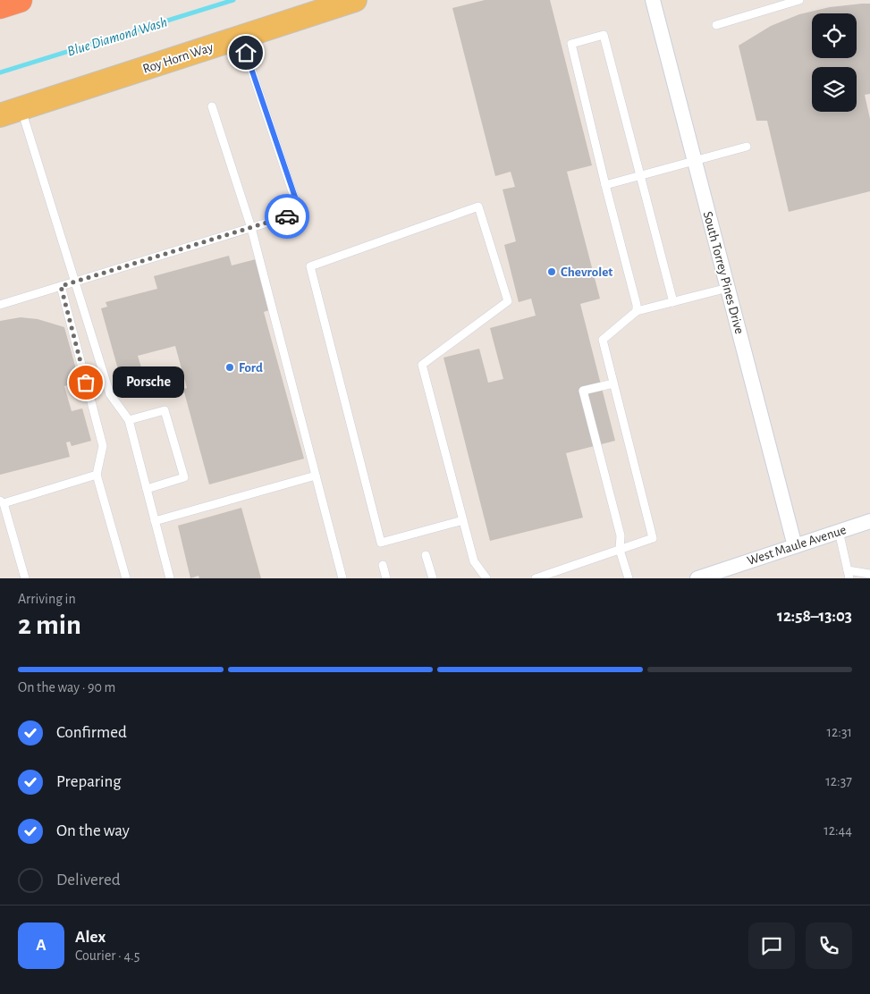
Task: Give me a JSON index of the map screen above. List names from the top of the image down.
{
  "streets": {
    "main road": ["Roy Horn Way"],
    "street": ["South Torrey Pines Drive", "West Maule Avenue"]
  },
  "crossings": [
    ["South Torrey Pines Drive", "West Maule Avenue"]
  ],
  "water": ["Blue Diamond Wash"],
  "places": ["Chevrolet", "Ford", "Porsche"],
  "page": {
    "bubble": "Porsche",
    "heading": ["2 min", "Arriving in", "12:58–13:03"],
    "panel": ["Alex", "Courier · 4.5"],
    "bar": "On the way · 90 m",
    "list": [
      ["Confirmed", "12:31"],
      ["Preparing", "12:37"],
      ["On the way", "12:44"],
      "Delivered"
    ],
    "round": "A"
  }
}
